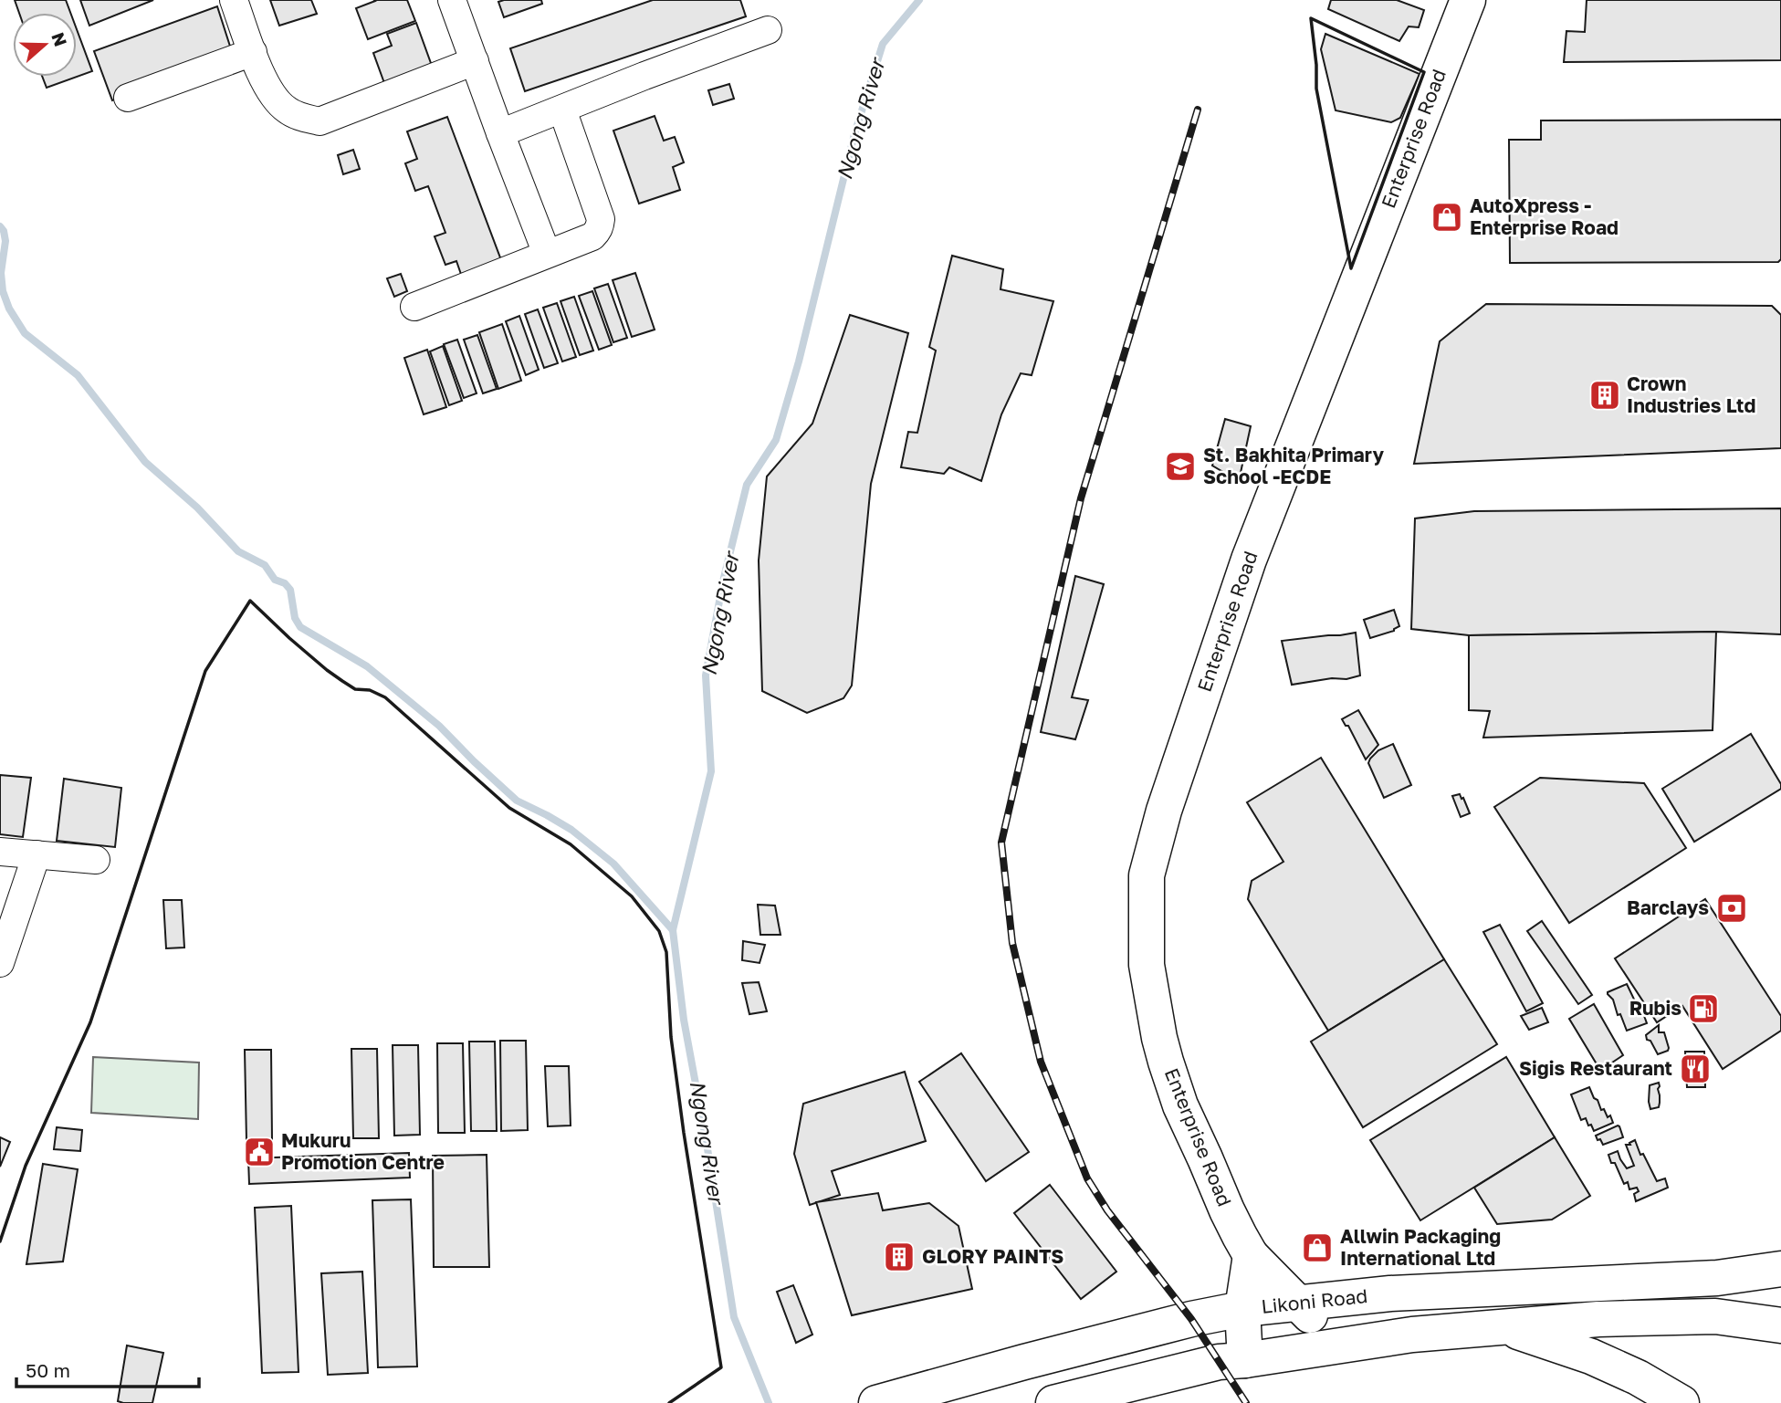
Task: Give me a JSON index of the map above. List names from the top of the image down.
{
  "streets": {
    "main road": ["Enterprise Road", "Likoni Road"]
  },
  "crossings": [
    ["Enterprise Road", "Likoni Road"]
  ],
  "water": ["Ngong River"],
  "places": {
    "shop": ["AutoXpress - Enterprise Road", "Allwin Packaging International Ltd"],
    "building": ["Crown Industries Ltd", "GLORY PAINTS"],
    "school or university": ["St. Bakhita Primary School -ECDE"],
    "bank": ["Barclays"],
    "fuel station": ["Rubis"],
    "restaurant": ["Sigis Restaurant"],
    "public building": ["Mukuru Promotion Centre"]
  },
  "scale_bar": "50 m",
  "north": "right"
}
